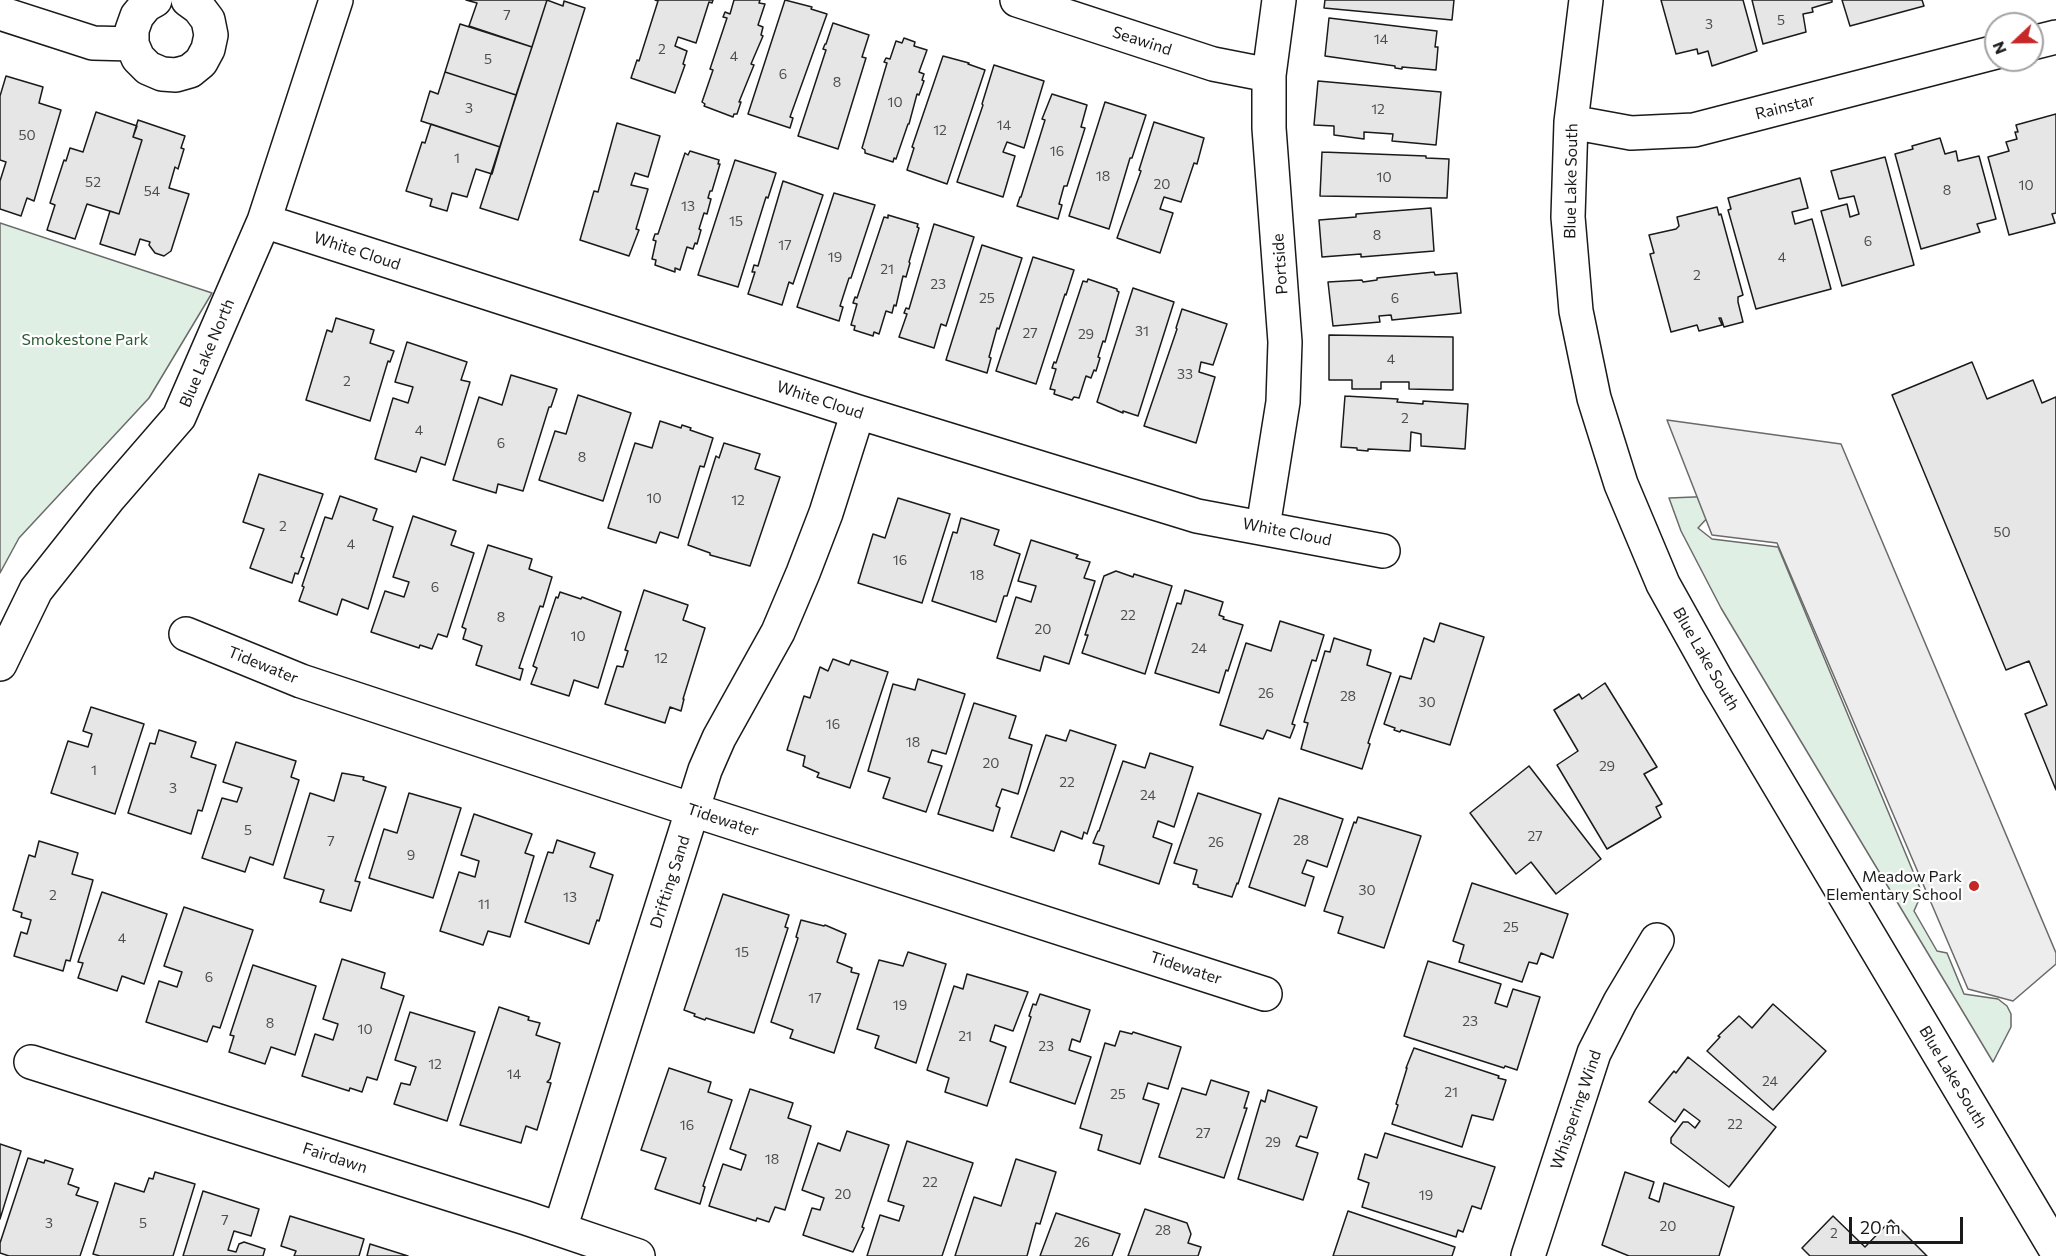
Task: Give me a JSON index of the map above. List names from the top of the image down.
{
  "streets": {
    "street": [
      "Seawind",
      "Rainstar",
      "Blue Lake South",
      "White Cloud",
      "Portside",
      "Blue Lake North",
      "Tidewater",
      "Drifting Sand",
      "Whispering Wind",
      "Fairdawn"
    ]
  },
  "crossings": [
    ["Seawind", "Portside"],
    ["Rainstar", "Blue Lake South"],
    ["White Cloud", "Portside"],
    ["White Cloud", "Blue Lake North"],
    ["White Cloud", "Drifting Sand"],
    ["Tidewater", "Drifting Sand"],
    ["Drifting Sand", "Fairdawn"]
  ],
  "parks": ["Smokestone Park"],
  "places": ["Meadow Park Elementary School"],
  "house_numbers": [
    "7",
    "5",
    "3",
    "14",
    "2",
    "4",
    "5",
    "6",
    "8",
    "10",
    "3",
    "12",
    "14",
    "12",
    "50",
    "16",
    "1",
    "18",
    "10",
    "52",
    "20",
    "10",
    "8",
    "54",
    "13",
    "15",
    "8",
    "6",
    "17",
    "19",
    "4",
    "21",
    "2",
    "23",
    "25",
    "6",
    "31",
    "27",
    "29",
    "4",
    "33",
    "2",
    "2",
    "4",
    "6",
    "8",
    "10",
    "12",
    "2",
    "50",
    "4",
    "16",
    "18",
    "6",
    "22",
    "8",
    "20",
    "10",
    "24",
    "12",
    "26",
    "28",
    "30",
    "16",
    "18",
    "20",
    "29",
    "1",
    "22",
    "3",
    "24",
    "5",
    "27",
    "28",
    "7",
    "26",
    "9",
    "30",
    "2",
    "13",
    "11",
    "25",
    "4",
    "15",
    "6",
    "17",
    "19",
    "23",
    "8",
    "10",
    "21",
    "23",
    "12",
    "14",
    "24",
    "21",
    "25",
    "22",
    "16",
    "27",
    "29",
    "18",
    "22",
    "20",
    "19",
    "7",
    "3",
    "5",
    "20",
    "28",
    "2",
    "26"
  ],
  "scale_bar": "20 m",
  "north": "left"
}
